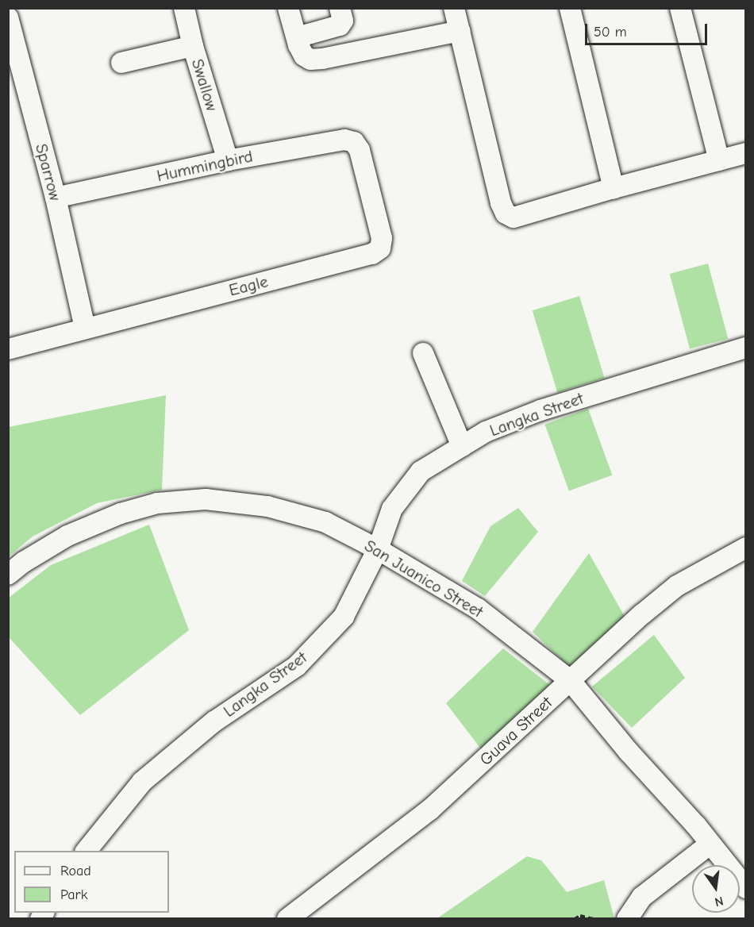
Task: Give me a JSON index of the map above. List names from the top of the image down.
{
  "streets": {
    "street": [
      "Swallow",
      "Hummingbird",
      "Sparrow",
      "Eagle",
      "Langka Street",
      "San Juanico Street",
      "Guava Street"
    ]
  },
  "crossings": [
    ["Swallow", "Hummingbird"],
    ["Hummingbird", "Sparrow"],
    ["Hummingbird", "Eagle"],
    ["Sparrow", "Eagle"],
    ["Langka Street", "San Juanico Street"],
    ["San Juanico Street", "Guava Street"]
  ],
  "legend": ["Road", "Park"],
  "scale_bar": "50 m",
  "north": "bottom"
}
